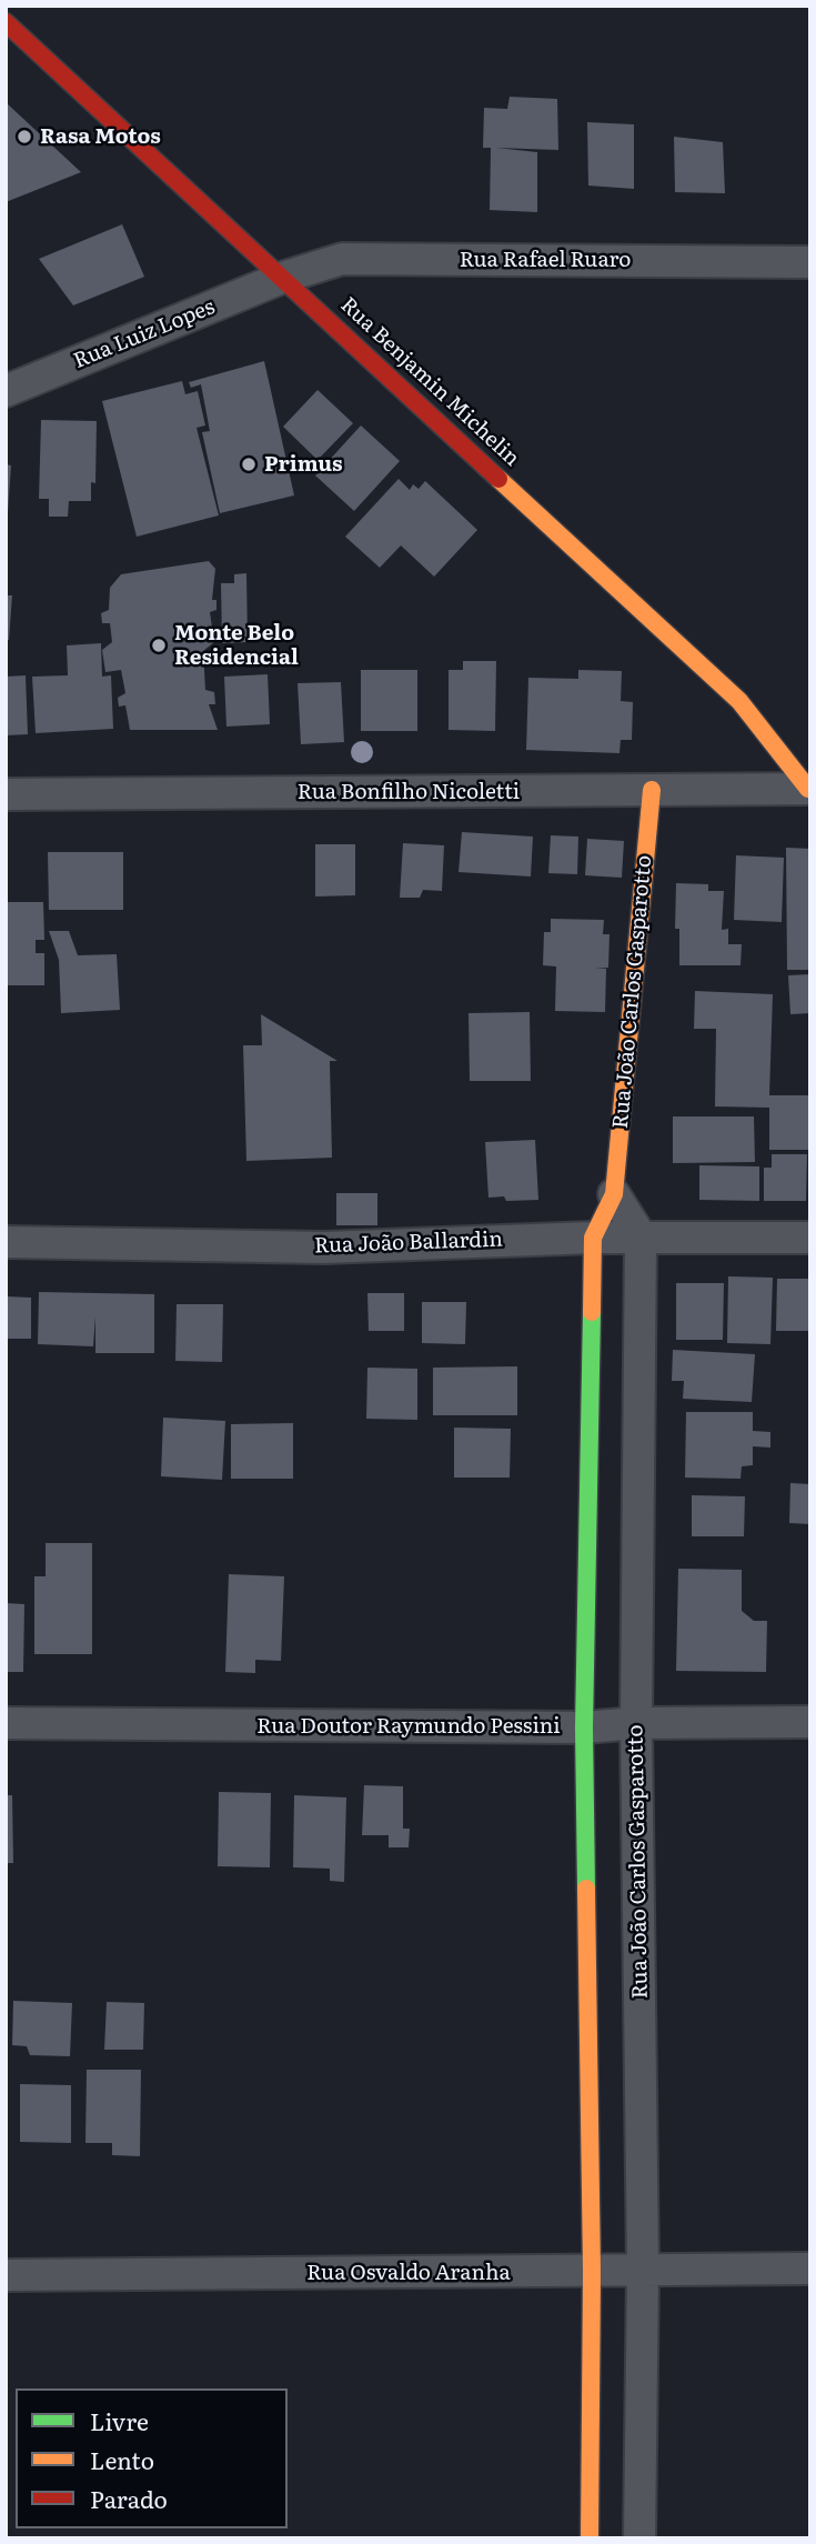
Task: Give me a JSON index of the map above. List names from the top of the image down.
{
  "streets": {
    "street": [
      "Rua Rafael Ruaro",
      "Rua Luiz Lopes",
      "Rua Benjamin Michelin",
      "Rua Bonfilho Nicoletti",
      "Rua João Carlos Gasparotto",
      "Rua João Ballardin",
      "Rua Doutor Raymundo Pessini",
      "Rua Osvaldo Aranha"
    ]
  },
  "crossings": [
    ["Rua Rafael Ruaro", "Rua Luiz Lopes"],
    ["Rua Rafael Ruaro", "Rua Benjamin Michelin"],
    ["Rua Luiz Lopes", "Rua Benjamin Michelin"],
    ["Rua Benjamin Michelin", "Rua Bonfilho Nicoletti"],
    ["Rua Bonfilho Nicoletti", "Rua João Carlos Gasparotto"],
    ["Rua João Carlos Gasparotto", "Rua João Ballardin"],
    ["Rua João Carlos Gasparotto", "Rua Doutor Raymundo Pessini"],
    ["Rua João Carlos Gasparotto", "Rua Osvaldo Aranha"]
  ],
  "places": ["Rasa Motos", "Primus", "Monte Belo Residencial"],
  "legend": ["Livre", "Lento", "Parado"]
}
